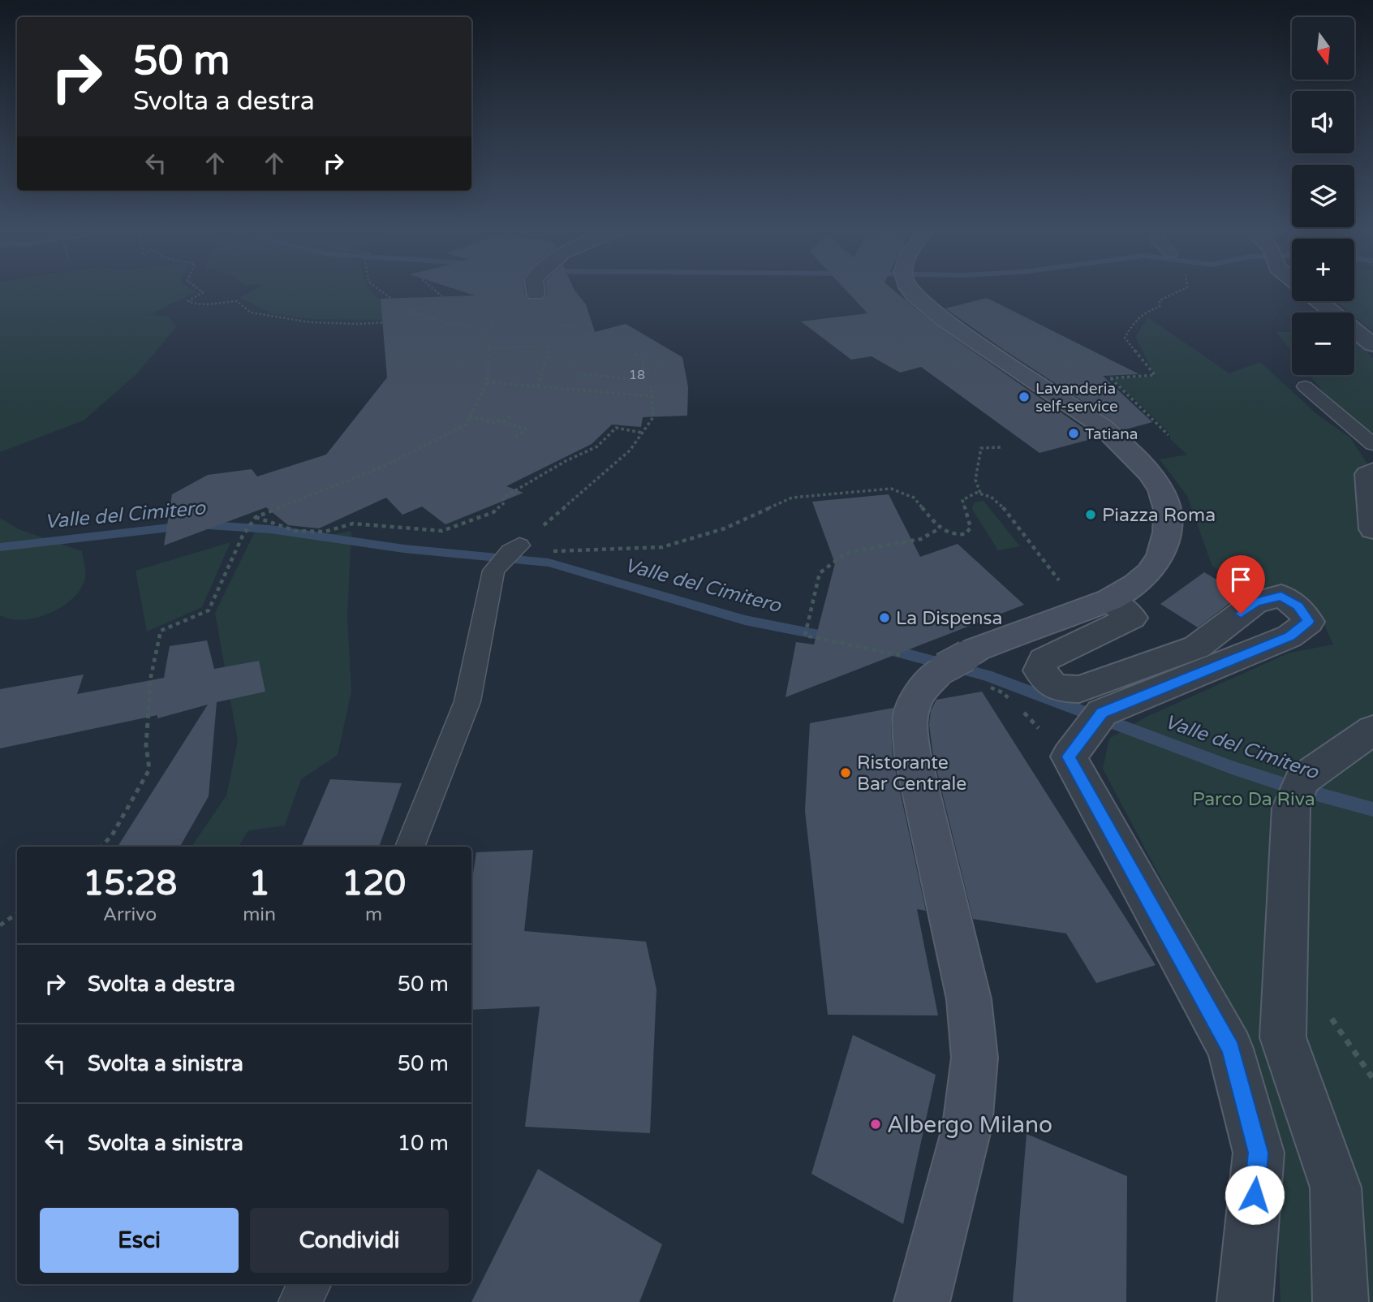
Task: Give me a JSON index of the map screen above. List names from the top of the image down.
{
  "water": ["Valle del Cimitero"],
  "parks": ["Parco Da Riva"],
  "places": [
    "Lavanderia self-service",
    "Tatiana",
    "Piazza Roma",
    "La Dispensa",
    "Ristorante Bar Centrale",
    "Albergo Milano"
  ],
  "house_numbers": ["18"],
  "north": "bottom",
  "page": {
    "map_buttons": ["+", "−"],
    "turn": ["50 m", "Svolta a destra"],
    "eta": [
      "15:28",
      "Arrivo",
      "1",
      "min",
      "120",
      "m"
    ],
    "list": [
      {
        "name": "Svolta a destra",
        "value": "50 m"
      },
      {
        "name": "Svolta a sinistra",
        "value": "50 m"
      },
      {
        "name": "Svolta a sinistra",
        "value": "10 m"
      }
    ],
    "buttons": ["Esci", "Condividi"]
  }
}
